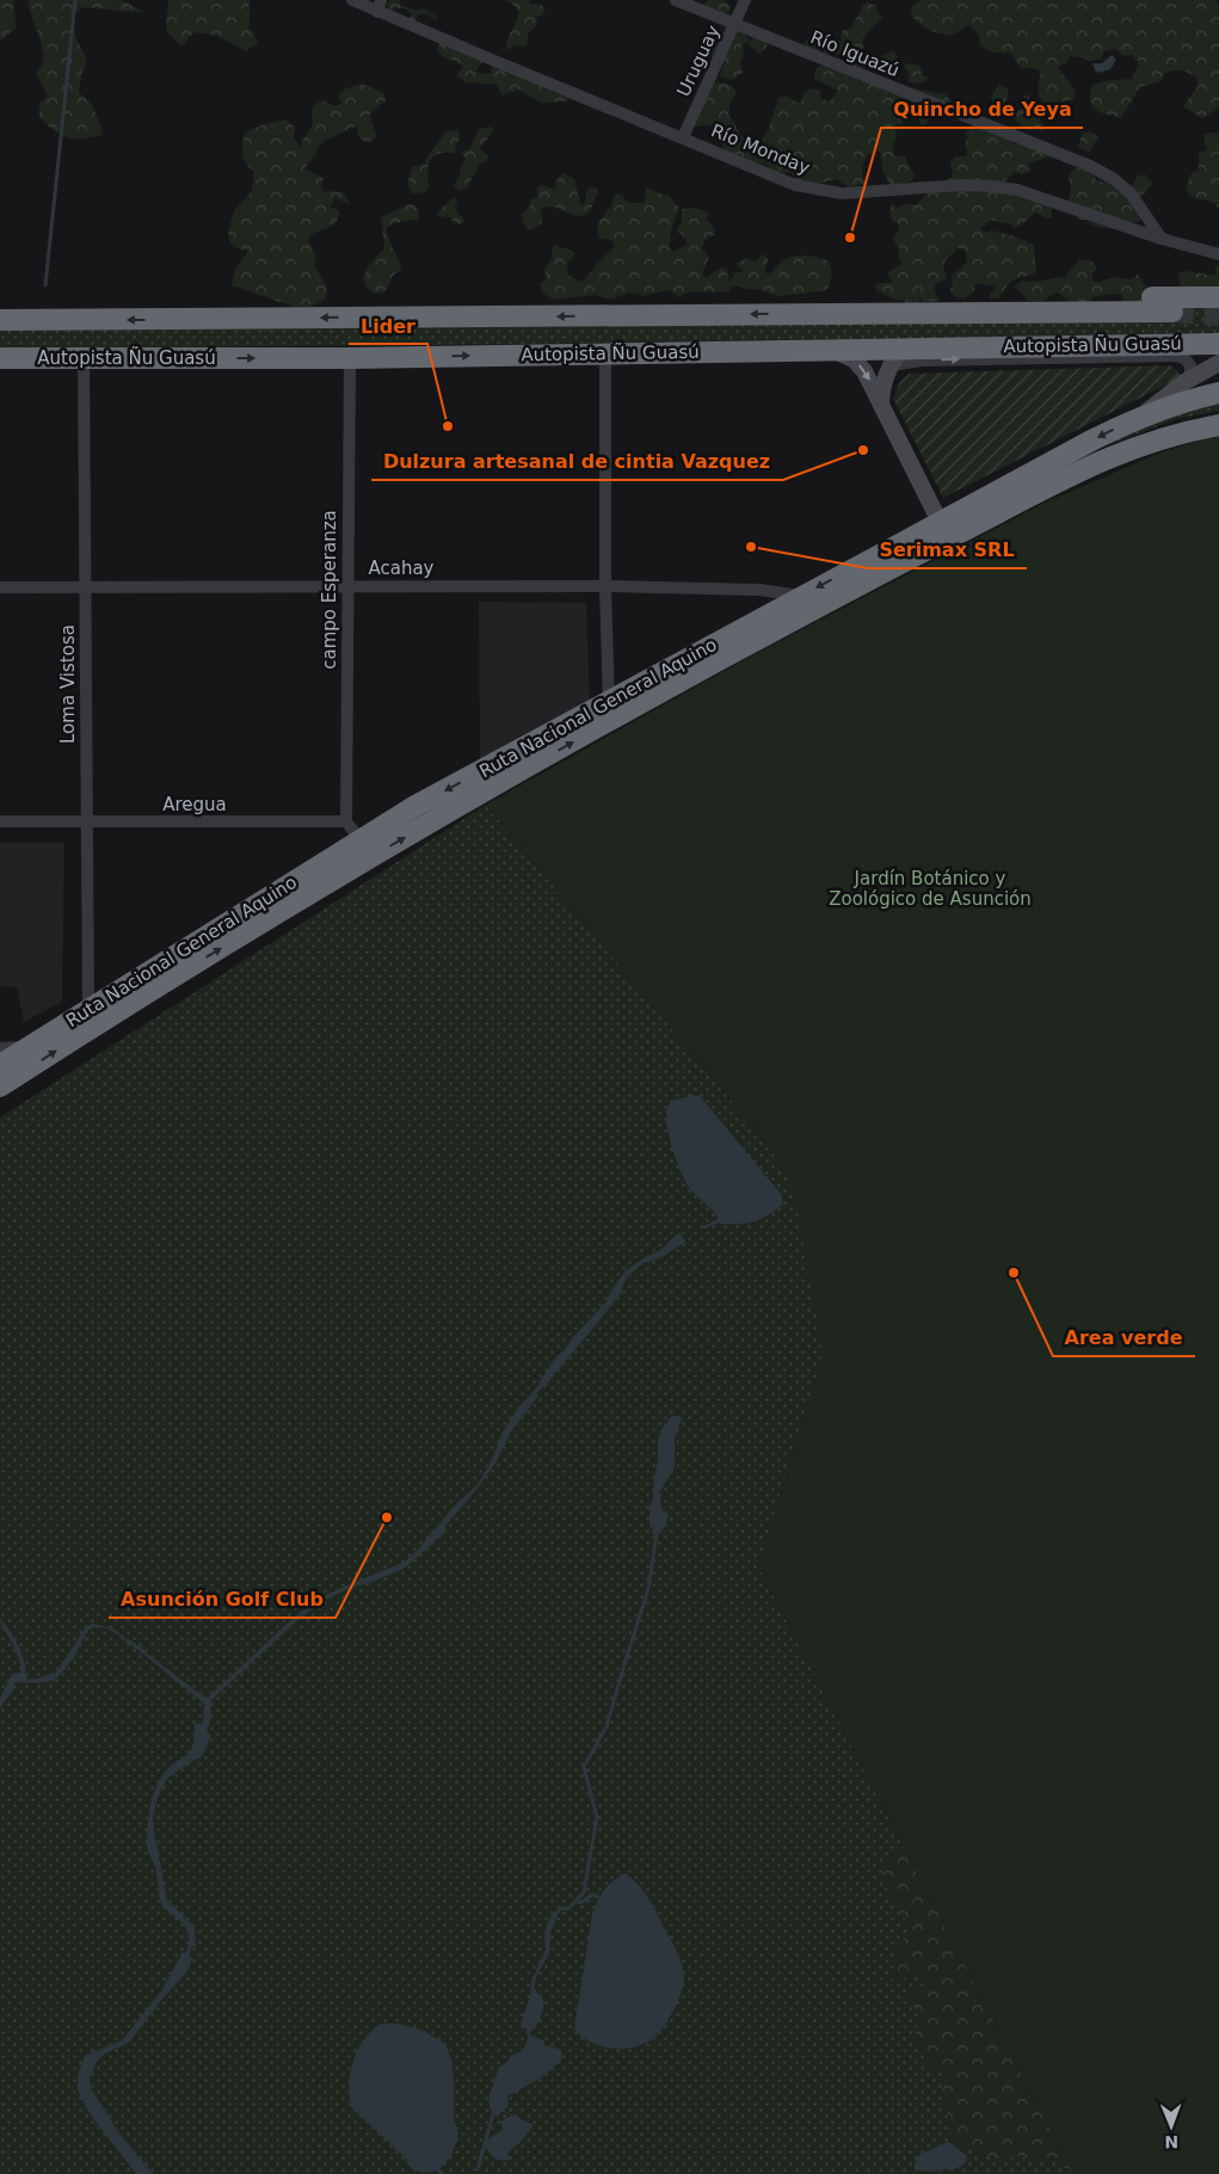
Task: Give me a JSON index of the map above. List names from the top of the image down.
{
  "streets": {
    "highway": ["Autopista Ñu Guasú", "Ruta Nacional General Aquino"],
    "street": [
      "Río Iguazú",
      "Uruguay",
      "Río Monday",
      "Acahay",
      "campo Esperanza",
      "Loma Vistosa",
      "Aregua"
    ]
  },
  "crossings": [
    ["Río Iguazú", "Uruguay"],
    ["Río Iguazú", "Río Monday"],
    ["Uruguay", "Río Monday"],
    ["Autopista Ñu Guasú", "campo Esperanza"],
    ["Autopista Ñu Guasú", "Loma Vistosa"],
    ["Acahay", "campo Esperanza"],
    ["Acahay", "Loma Vistosa"],
    ["Acahay", "Ruta Nacional General Aquino"],
    ["campo Esperanza", "Aregua"],
    ["Loma Vistosa", "Ruta Nacional General Aquino"],
    ["Loma Vistosa", "Aregua"]
  ],
  "parks": ["Jardín Botánico y Zoológico de Asunción"],
  "places": [
    "Quincho de Yeya",
    "Lider",
    "Dulzura artesanal de cintia Vazquez",
    "Serimax SRL",
    "Area verde",
    "Asunción Golf Club"
  ],
  "north": "bottom"
}
